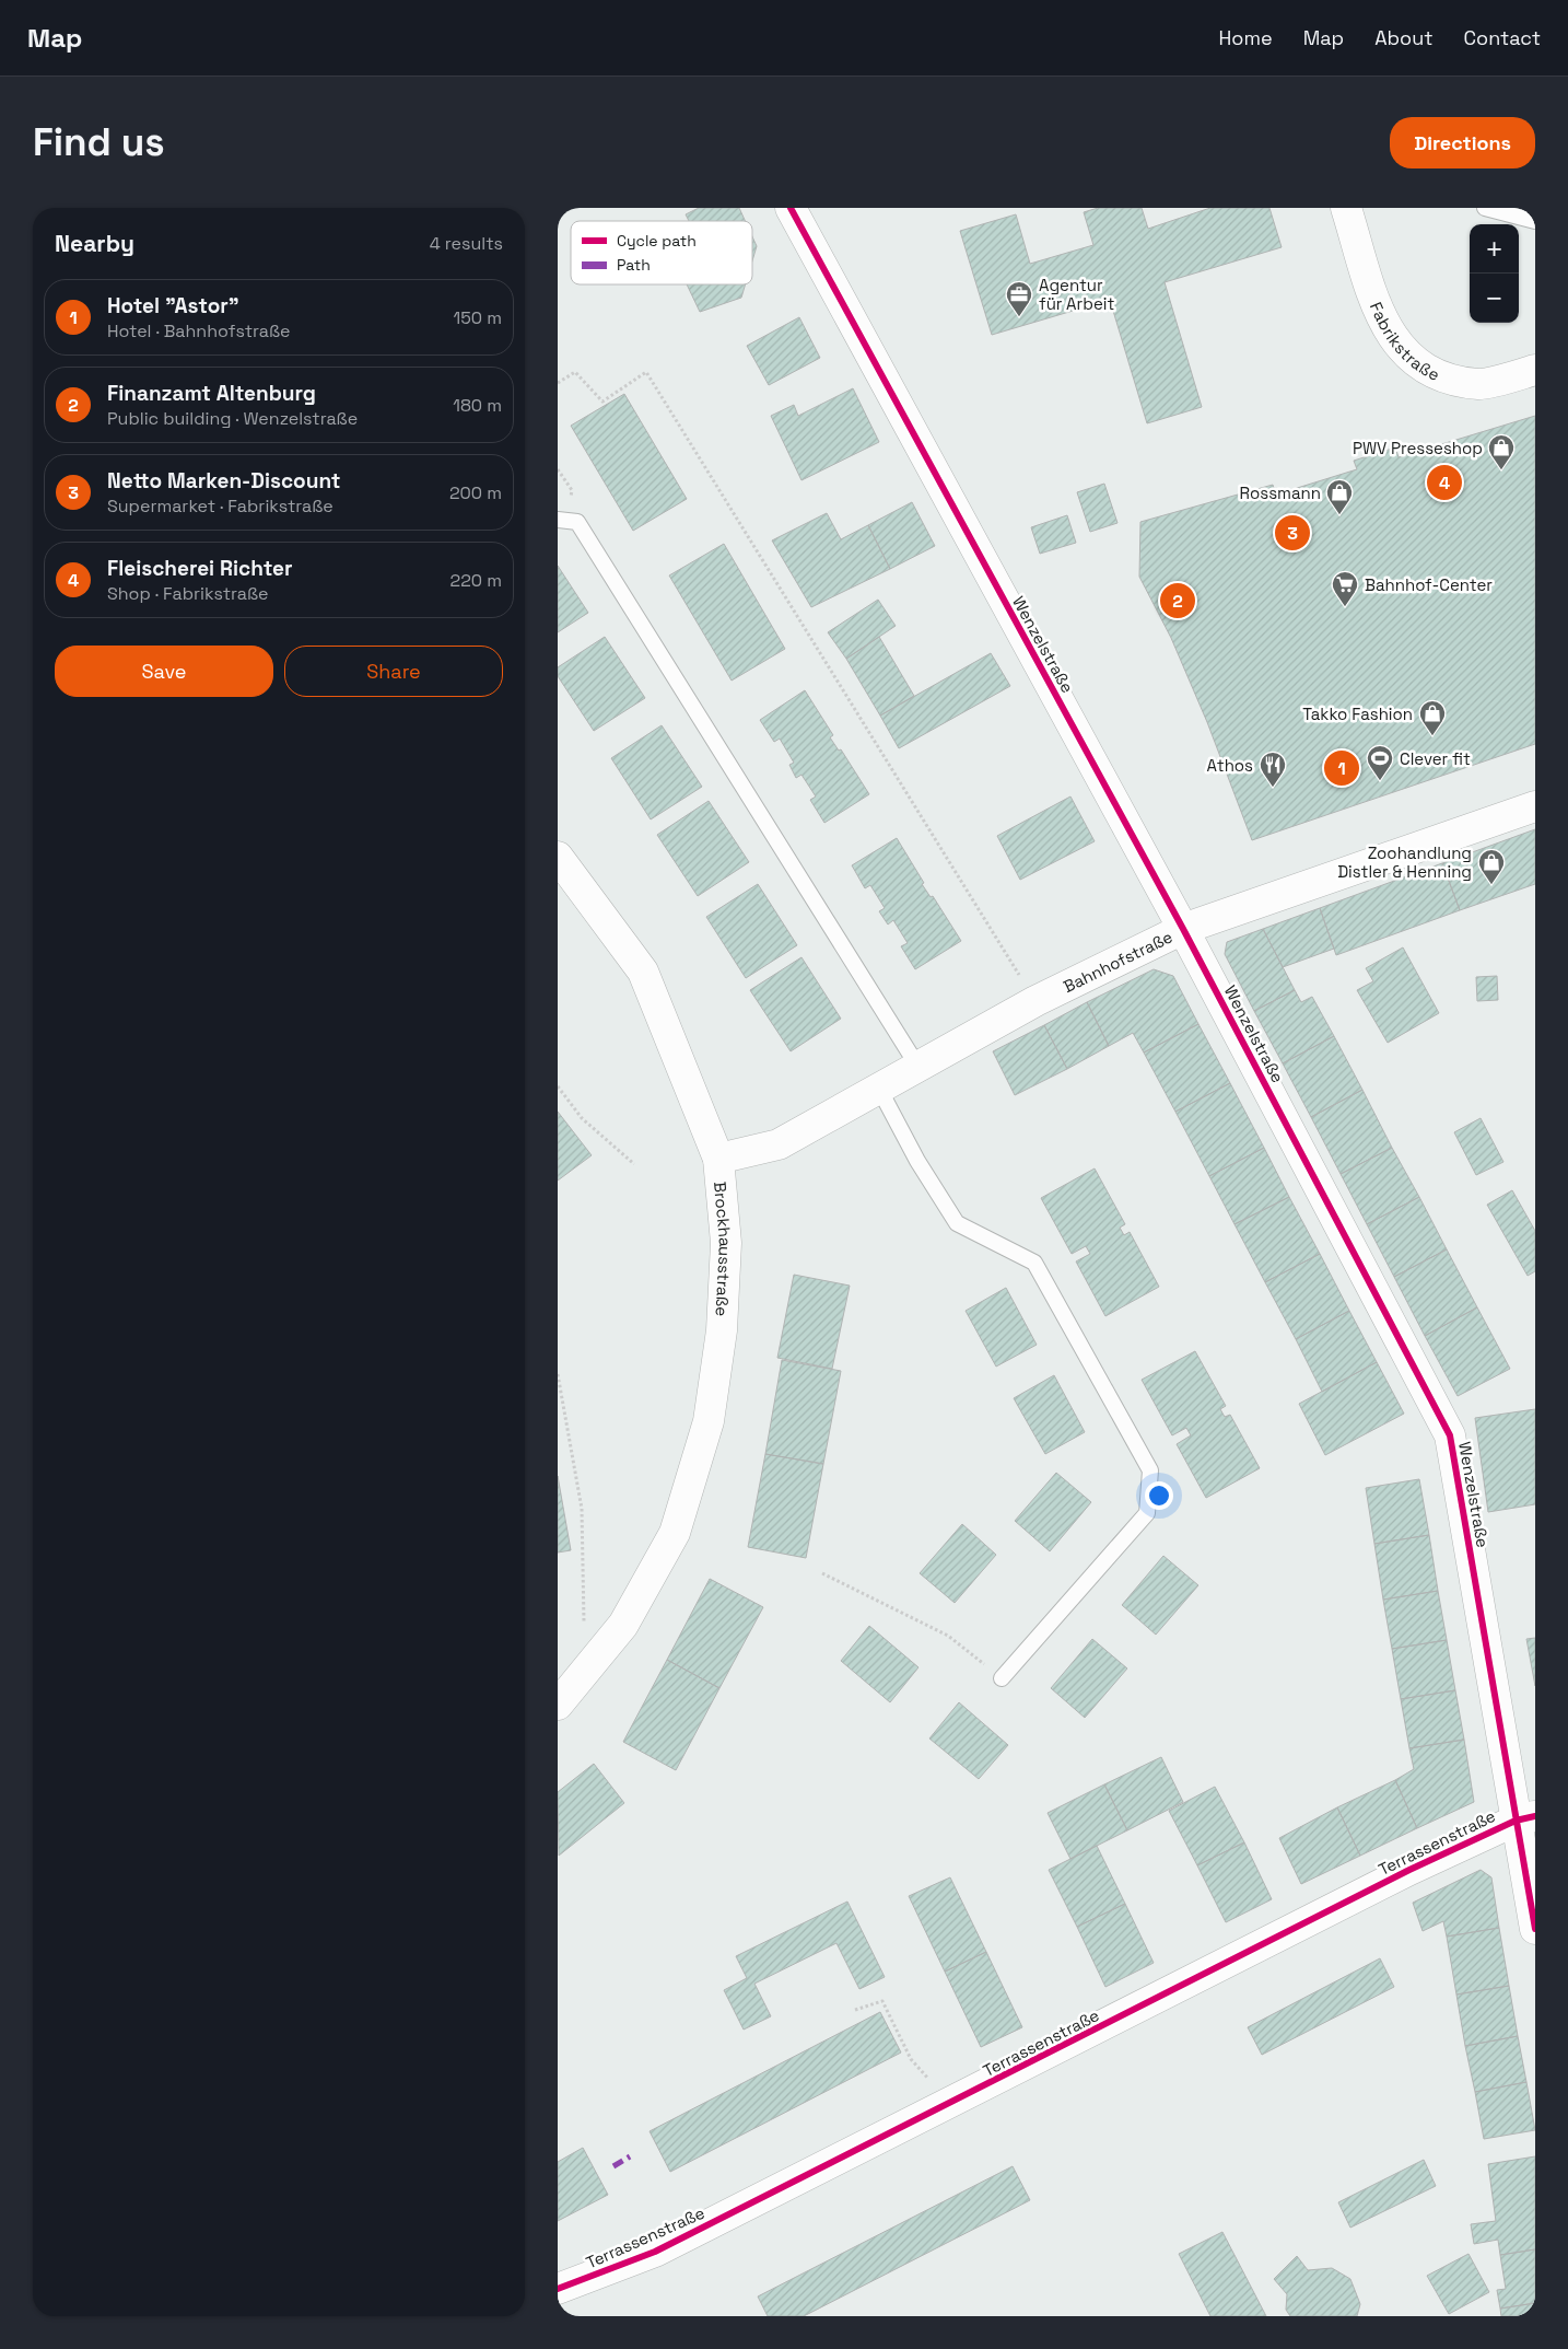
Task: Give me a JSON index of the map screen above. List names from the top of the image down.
{
  "streets": {
    "street": [
      "Fabrikstraße",
      "Wenzelstraße",
      "Bahnhofstraße",
      "Brockhausstraße",
      "Terrassenstraße"
    ]
  },
  "crossings": [
    ["Wenzelstraße", "Bahnhofstraße"],
    ["Wenzelstraße", "Terrassenstraße"],
    ["Bahnhofstraße", "Brockhausstraße"]
  ],
  "places": {
    "office": ["Agentur für Arbeit"],
    "shop": [
      "PWV Presseshop",
      "Rossmann",
      "Takko Fashion",
      "Zoohandlung Distler & Henning"
    ],
    "supermarket": ["Bahnhof-Center"],
    "sports": ["Clever fit"],
    "restaurant": ["Athos"]
  },
  "legend": ["Cycle path", "Path"],
  "page": {
    "header": "Map",
    "nav": [
      "Home",
      "Map",
      "About",
      "Contact"
    ],
    "buttons": [
      "Directions",
      ["Save", "Share"]
    ],
    "title": "Find us",
    "heading": ["Nearby", "4 results"],
    "map_buttons": ["+", "−"],
    "list": [
      {
        "mark": "1",
        "name": "Hotel \"Astor\"",
        "note": "Hotel · Bahnhofstraße",
        "value": "150 m"
      },
      {
        "mark": "2",
        "name": "Finanzamt Altenburg",
        "note": "Public building · Wenzelstraße",
        "value": "180 m"
      },
      {
        "mark": "3",
        "name": "Netto Marken-Discount",
        "note": "Supermarket · Fabrikstraße",
        "value": "200 m"
      },
      {
        "mark": "4",
        "name": "Fleischerei Richter",
        "note": "Shop · Fabrikstraße",
        "value": "220 m"
      }
    ],
    "pins": [
      "4",
      "3",
      "2",
      "1"
    ]
  }
}
